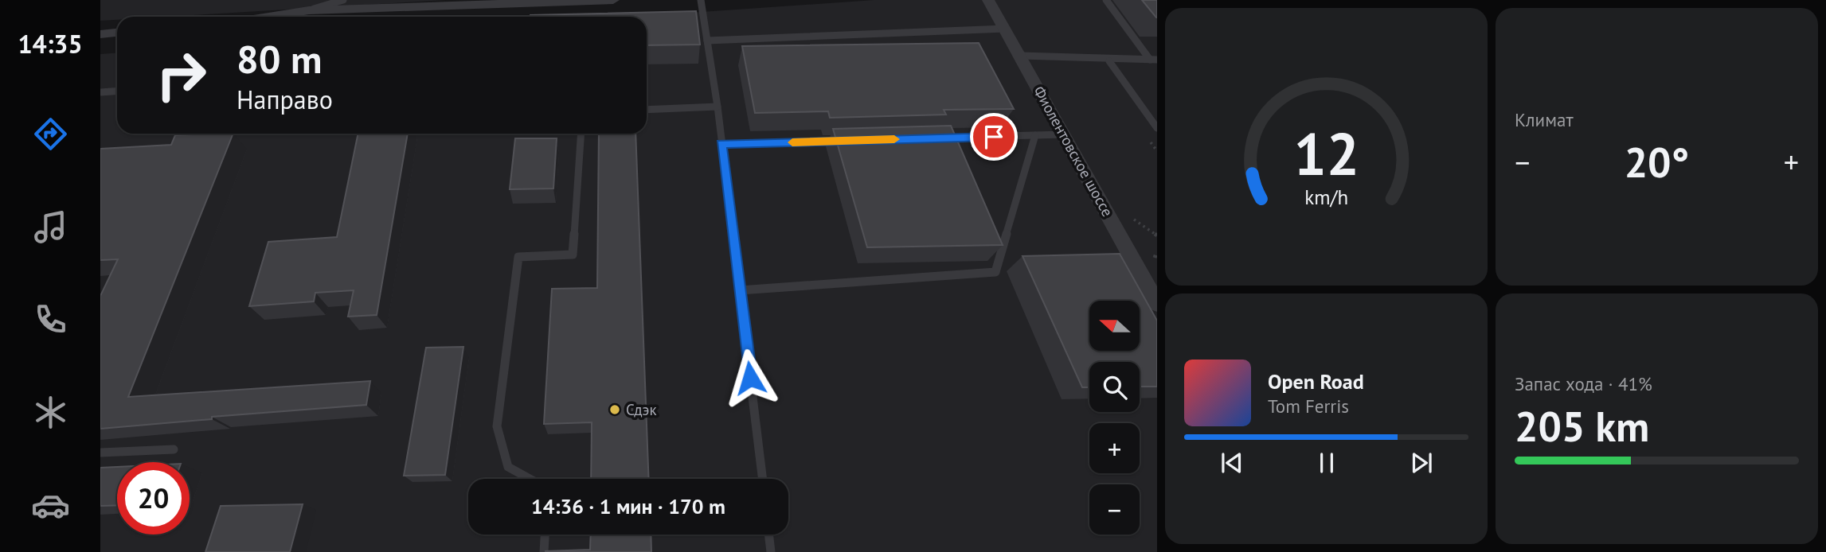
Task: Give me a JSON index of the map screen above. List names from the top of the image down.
{
  "streets": {
    "street": ["Фиолентовское шоссе"]
  },
  "places": ["Сдэк"],
  "north": "left",
  "page": {
    "tabs": "14:35",
    "tile": [
      "Климат",
      ["Запас хода · 41%", "205 km"]
    ],
    "turn": ["80 m", "Направо"],
    "heat": ["−", "20°", "+"],
    "map_buttons": ["+", "−"],
    "song": ["Open Road", "Tom Ferris"],
    "limit": "20",
    "trip": "14:36 · 1 мин · 170 m",
    "gauge": ["12", "km/h"]
  }
}
